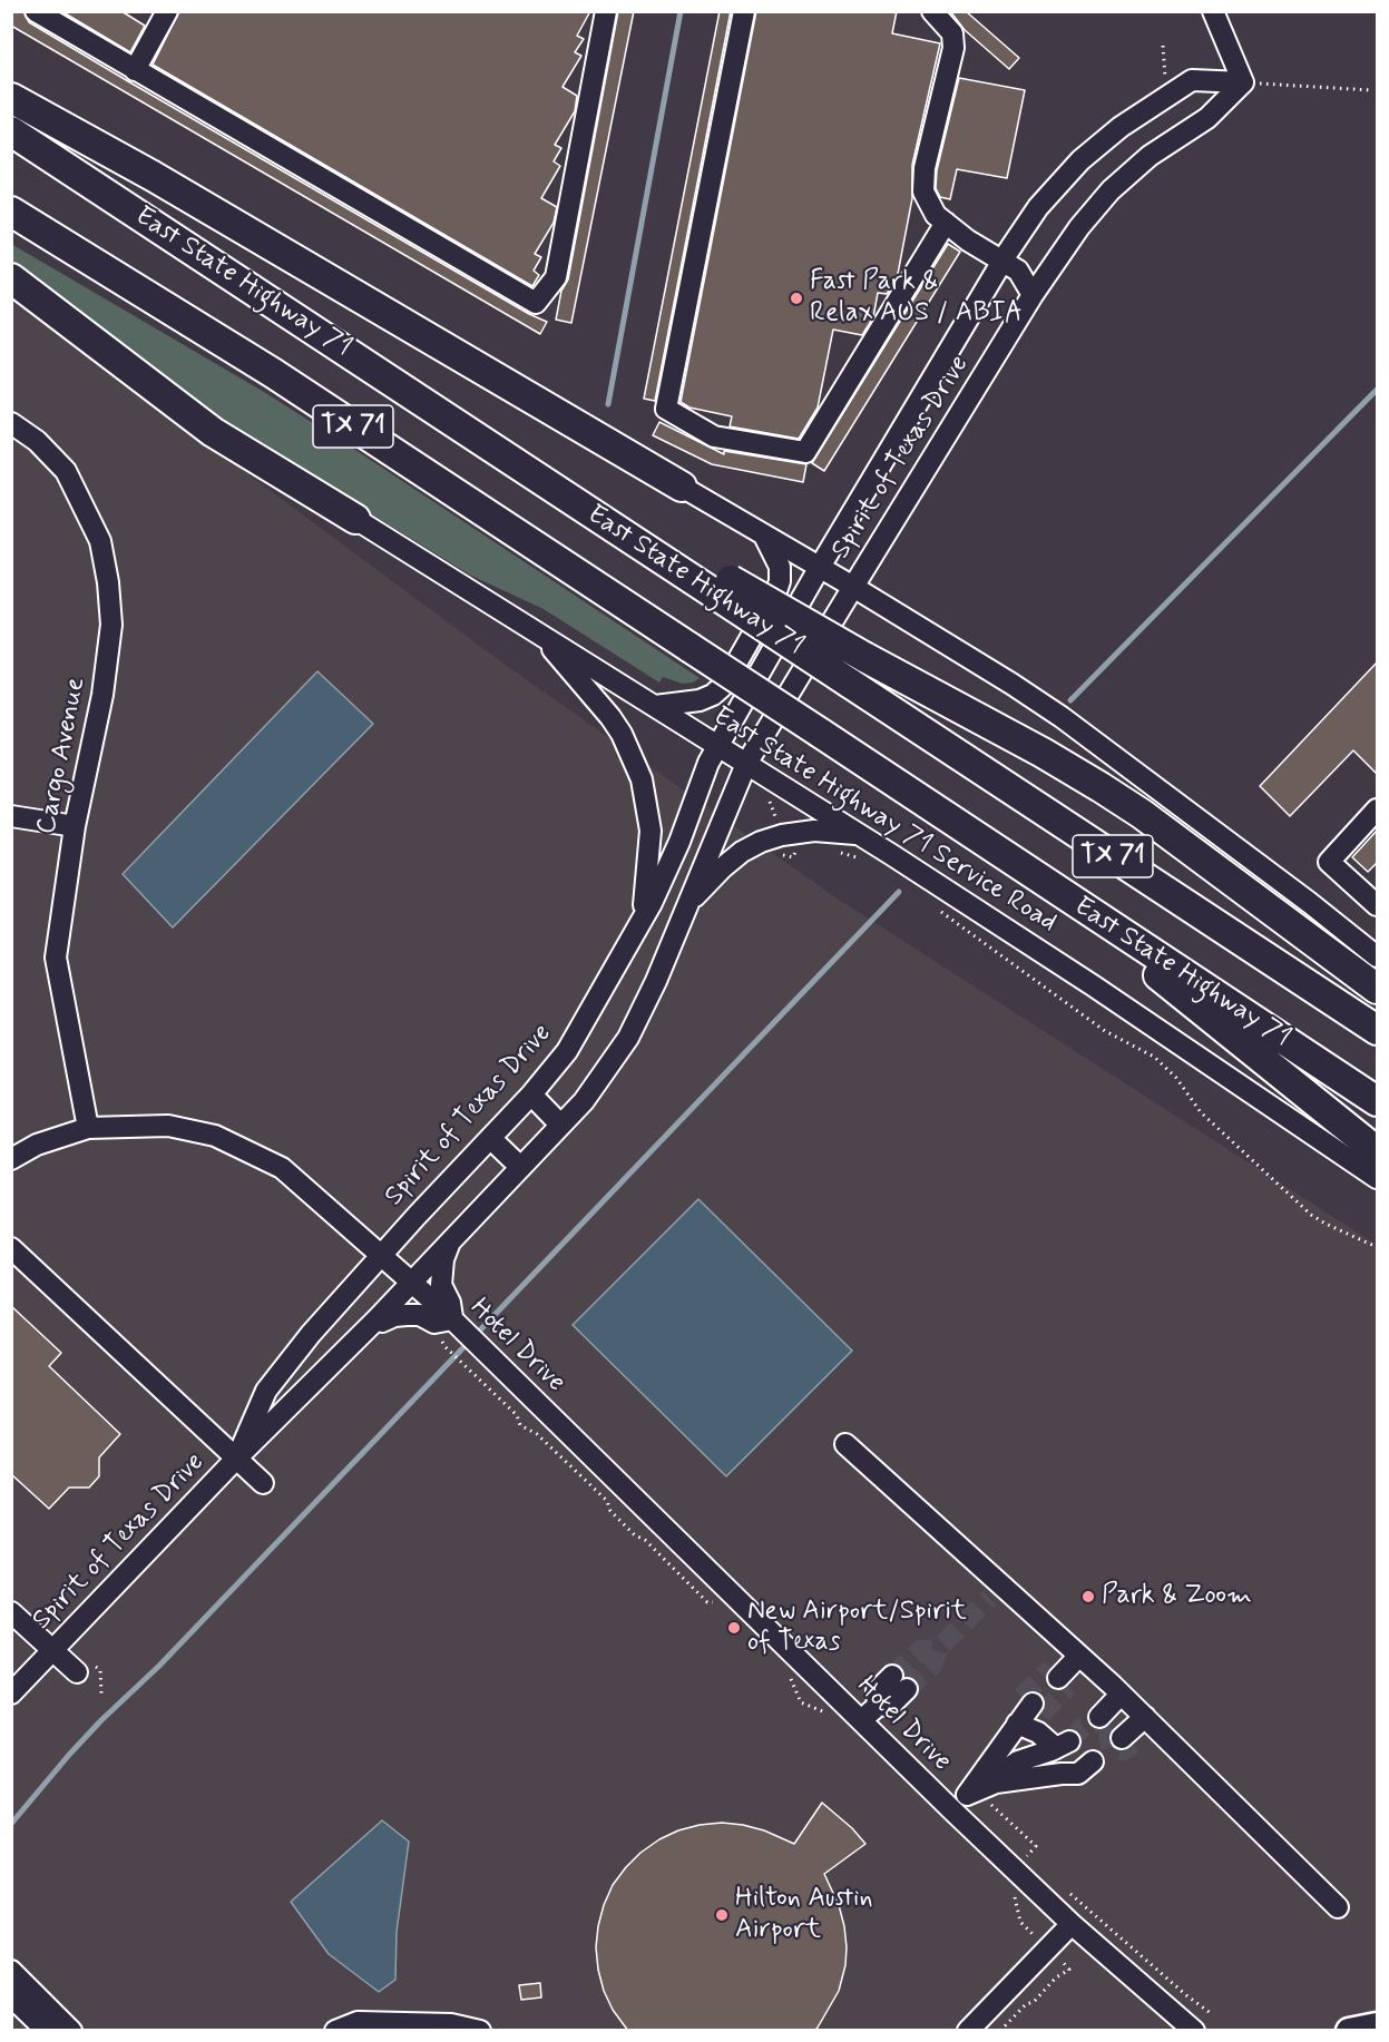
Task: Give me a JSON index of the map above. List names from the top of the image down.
{
  "streets": {
    "highway": ["East State Highway 71", "TX 71"],
    "street": [
      "Spirit of Texas Drive",
      "Cargo Avenue",
      "East State Highway 71 Service Road",
      "Hotel Drive"
    ]
  },
  "crossings": [
    ["Spirit of Texas Drive", "East State Highway 71 Service Road"],
    ["Spirit of Texas Drive", "Hotel Drive"],
    ["Cargo Avenue", "Hotel Drive"]
  ],
  "places": [
    "Fast Park & Relax AUS / ABIA",
    "Park & Zoom",
    "New Airport/Spirit of Texas",
    "Hilton Austin Airport"
  ]
}
